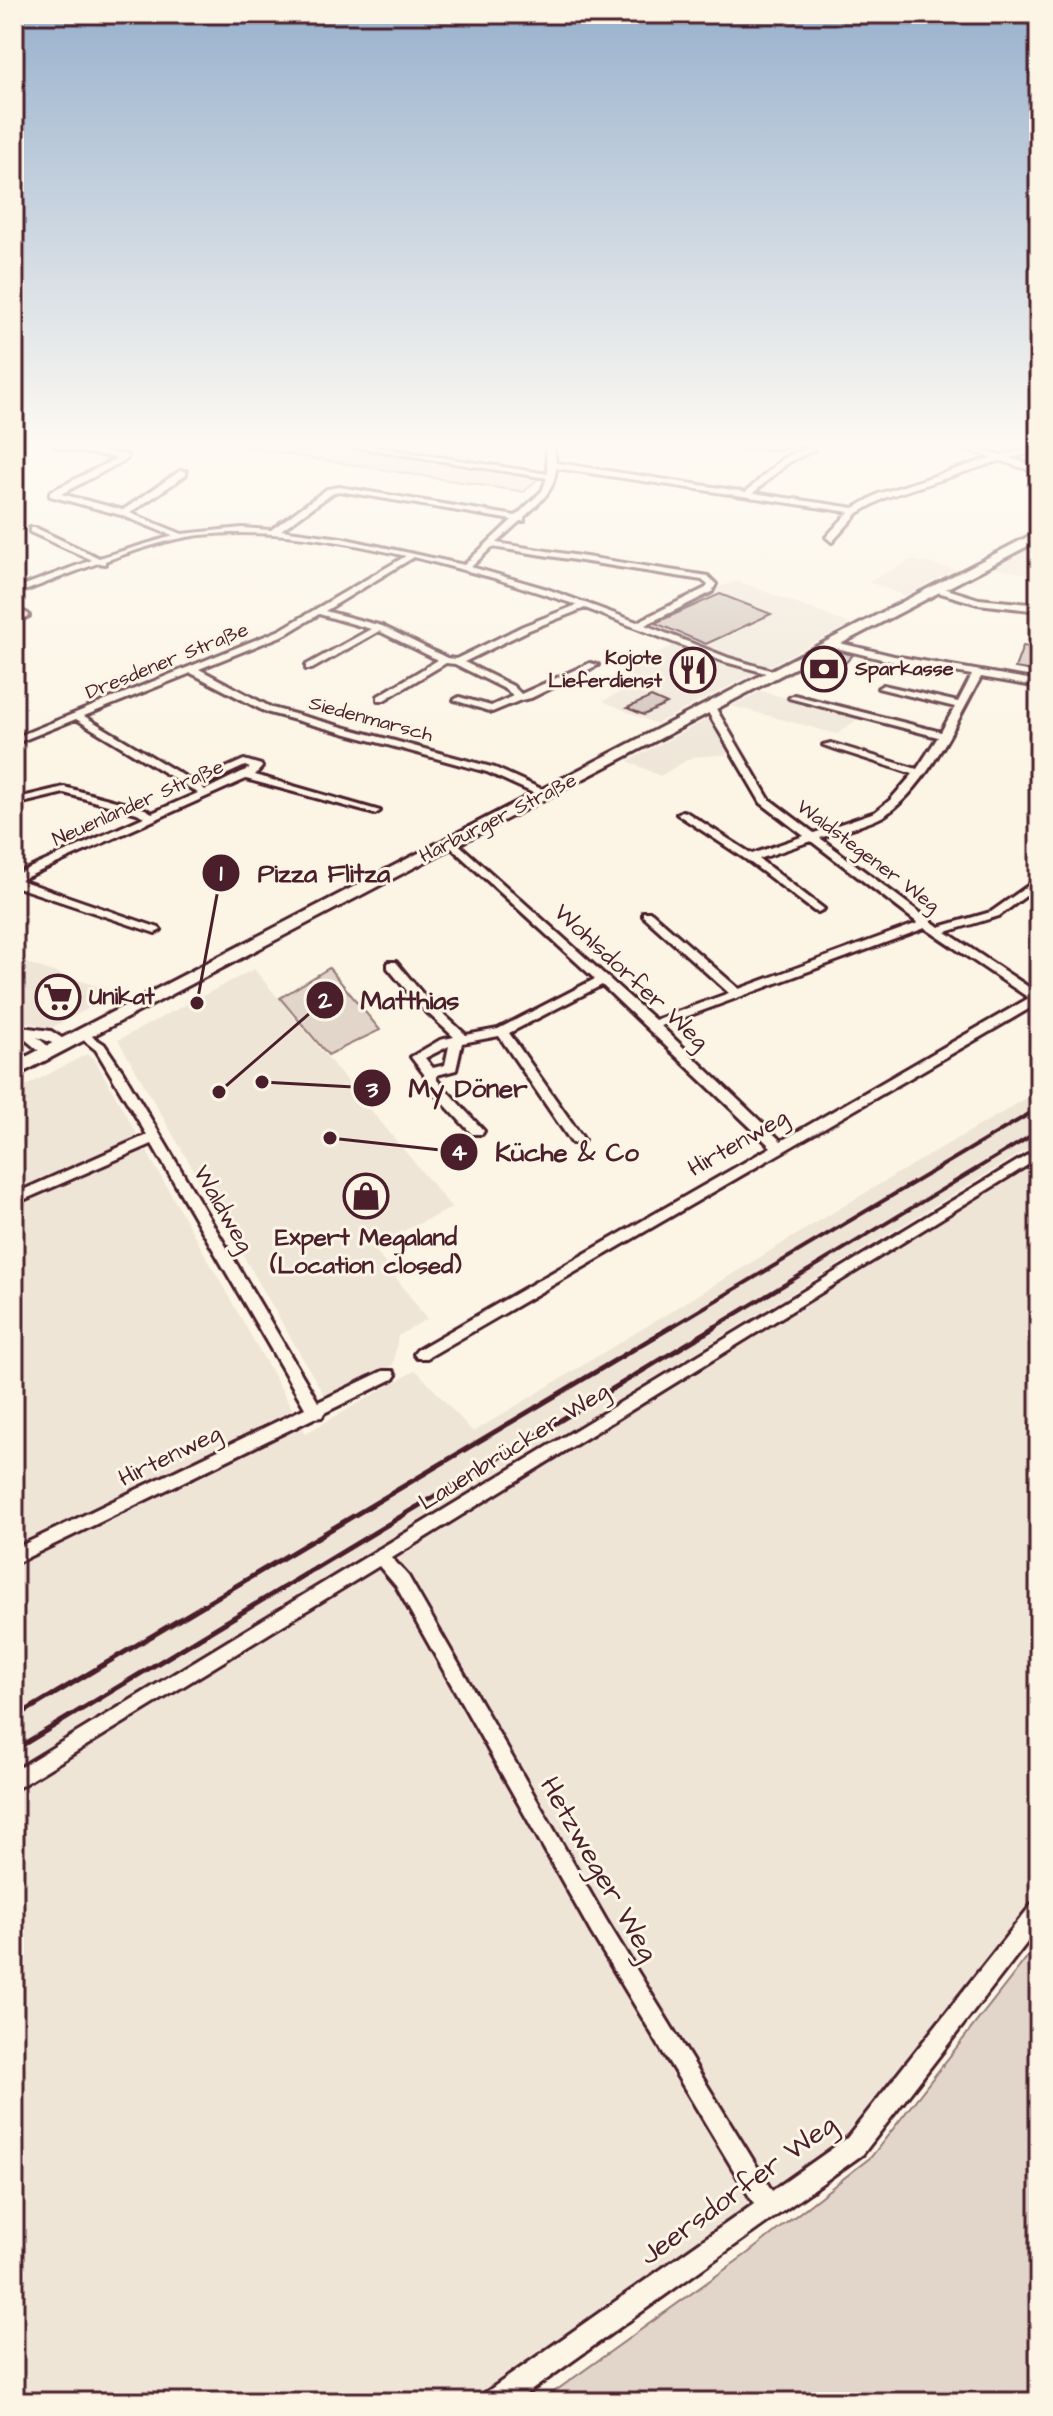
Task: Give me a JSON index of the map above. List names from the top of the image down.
{
  "streets": {
    "main road": ["Harburger Straße"],
    "street": [
      "Dresdener Straße",
      "Siedenmarsch",
      "Neuenlander Straße",
      "Waldstegener Weg",
      "Wohlsdorfer Weg",
      "Hirtenweg",
      "Waldweg",
      "Lauenbrücker Weg",
      "Hetzweger Weg",
      "Jeersdorfer Weg"
    ]
  },
  "crossings": [
    ["Dresdener Straße", "Siedenmarsch"],
    ["Siedenmarsch", "Harburger Straße"],
    ["Harburger Straße", "Waldstegener Weg"],
    ["Harburger Straße", "Wohlsdorfer Weg"],
    ["Harburger Straße", "Waldweg"],
    ["Waldstegener Weg", "Hirtenweg"],
    ["Wohlsdorfer Weg", "Hirtenweg"],
    ["Hirtenweg", "Waldweg"],
    ["Lauenbrücker Weg", "Hetzweger Weg"],
    ["Hetzweger Weg", "Jeersdorfer Weg"]
  ],
  "places": {
    "bank": ["Sparkasse"],
    "restaurant": ["Kojote Lieferdienst"],
    "supermarket": ["Unikat"],
    "other": [
      "Pizza Flitza",
      "My Döner",
      "Matthias",
      "Küche & Co"
    ],
    "shop": ["Expert Megaland (Location closed)"]
  }
}
